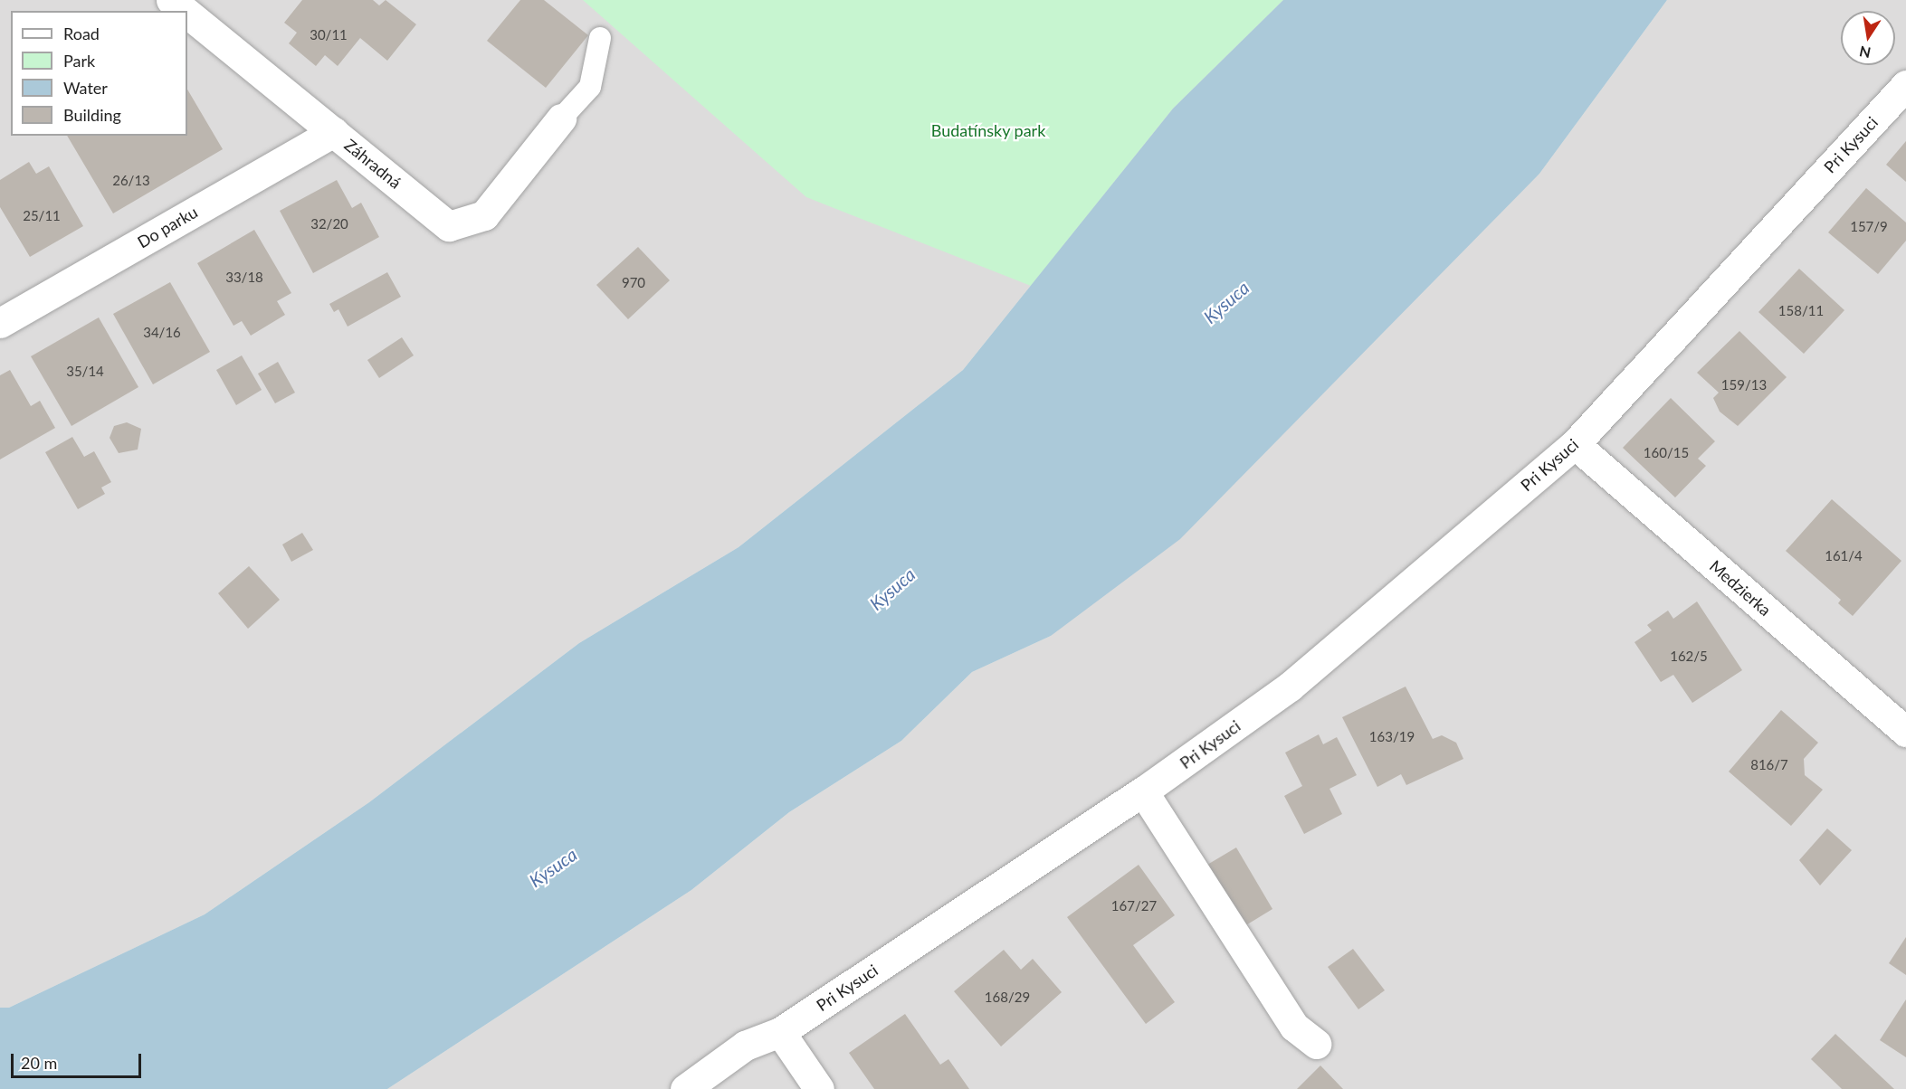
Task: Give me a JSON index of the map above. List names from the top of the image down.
{
  "streets": {
    "street": [
      "Pri Kysuci",
      "Záhradná",
      "Do parku",
      "Medzierka"
    ]
  },
  "crossings": [
    ["Pri Kysuci", "Medzierka"],
    ["Záhradná", "Do parku"]
  ],
  "water": ["Kysuca"],
  "parks": ["Budatínsky park"],
  "house_numbers": [
    "30/11",
    "26/13",
    "25/11",
    "32/20",
    "157/9",
    "33/18",
    "970",
    "158/11",
    "34/16",
    "35/14",
    "159/13",
    "160/15",
    "161/4",
    "162/5",
    "163/19",
    "816/7",
    "167/27",
    "168/29"
  ],
  "legend": [
    "Road",
    "Park",
    "Water",
    "Building"
  ],
  "scale_bar": "20 m",
  "north": "bottom"
}
